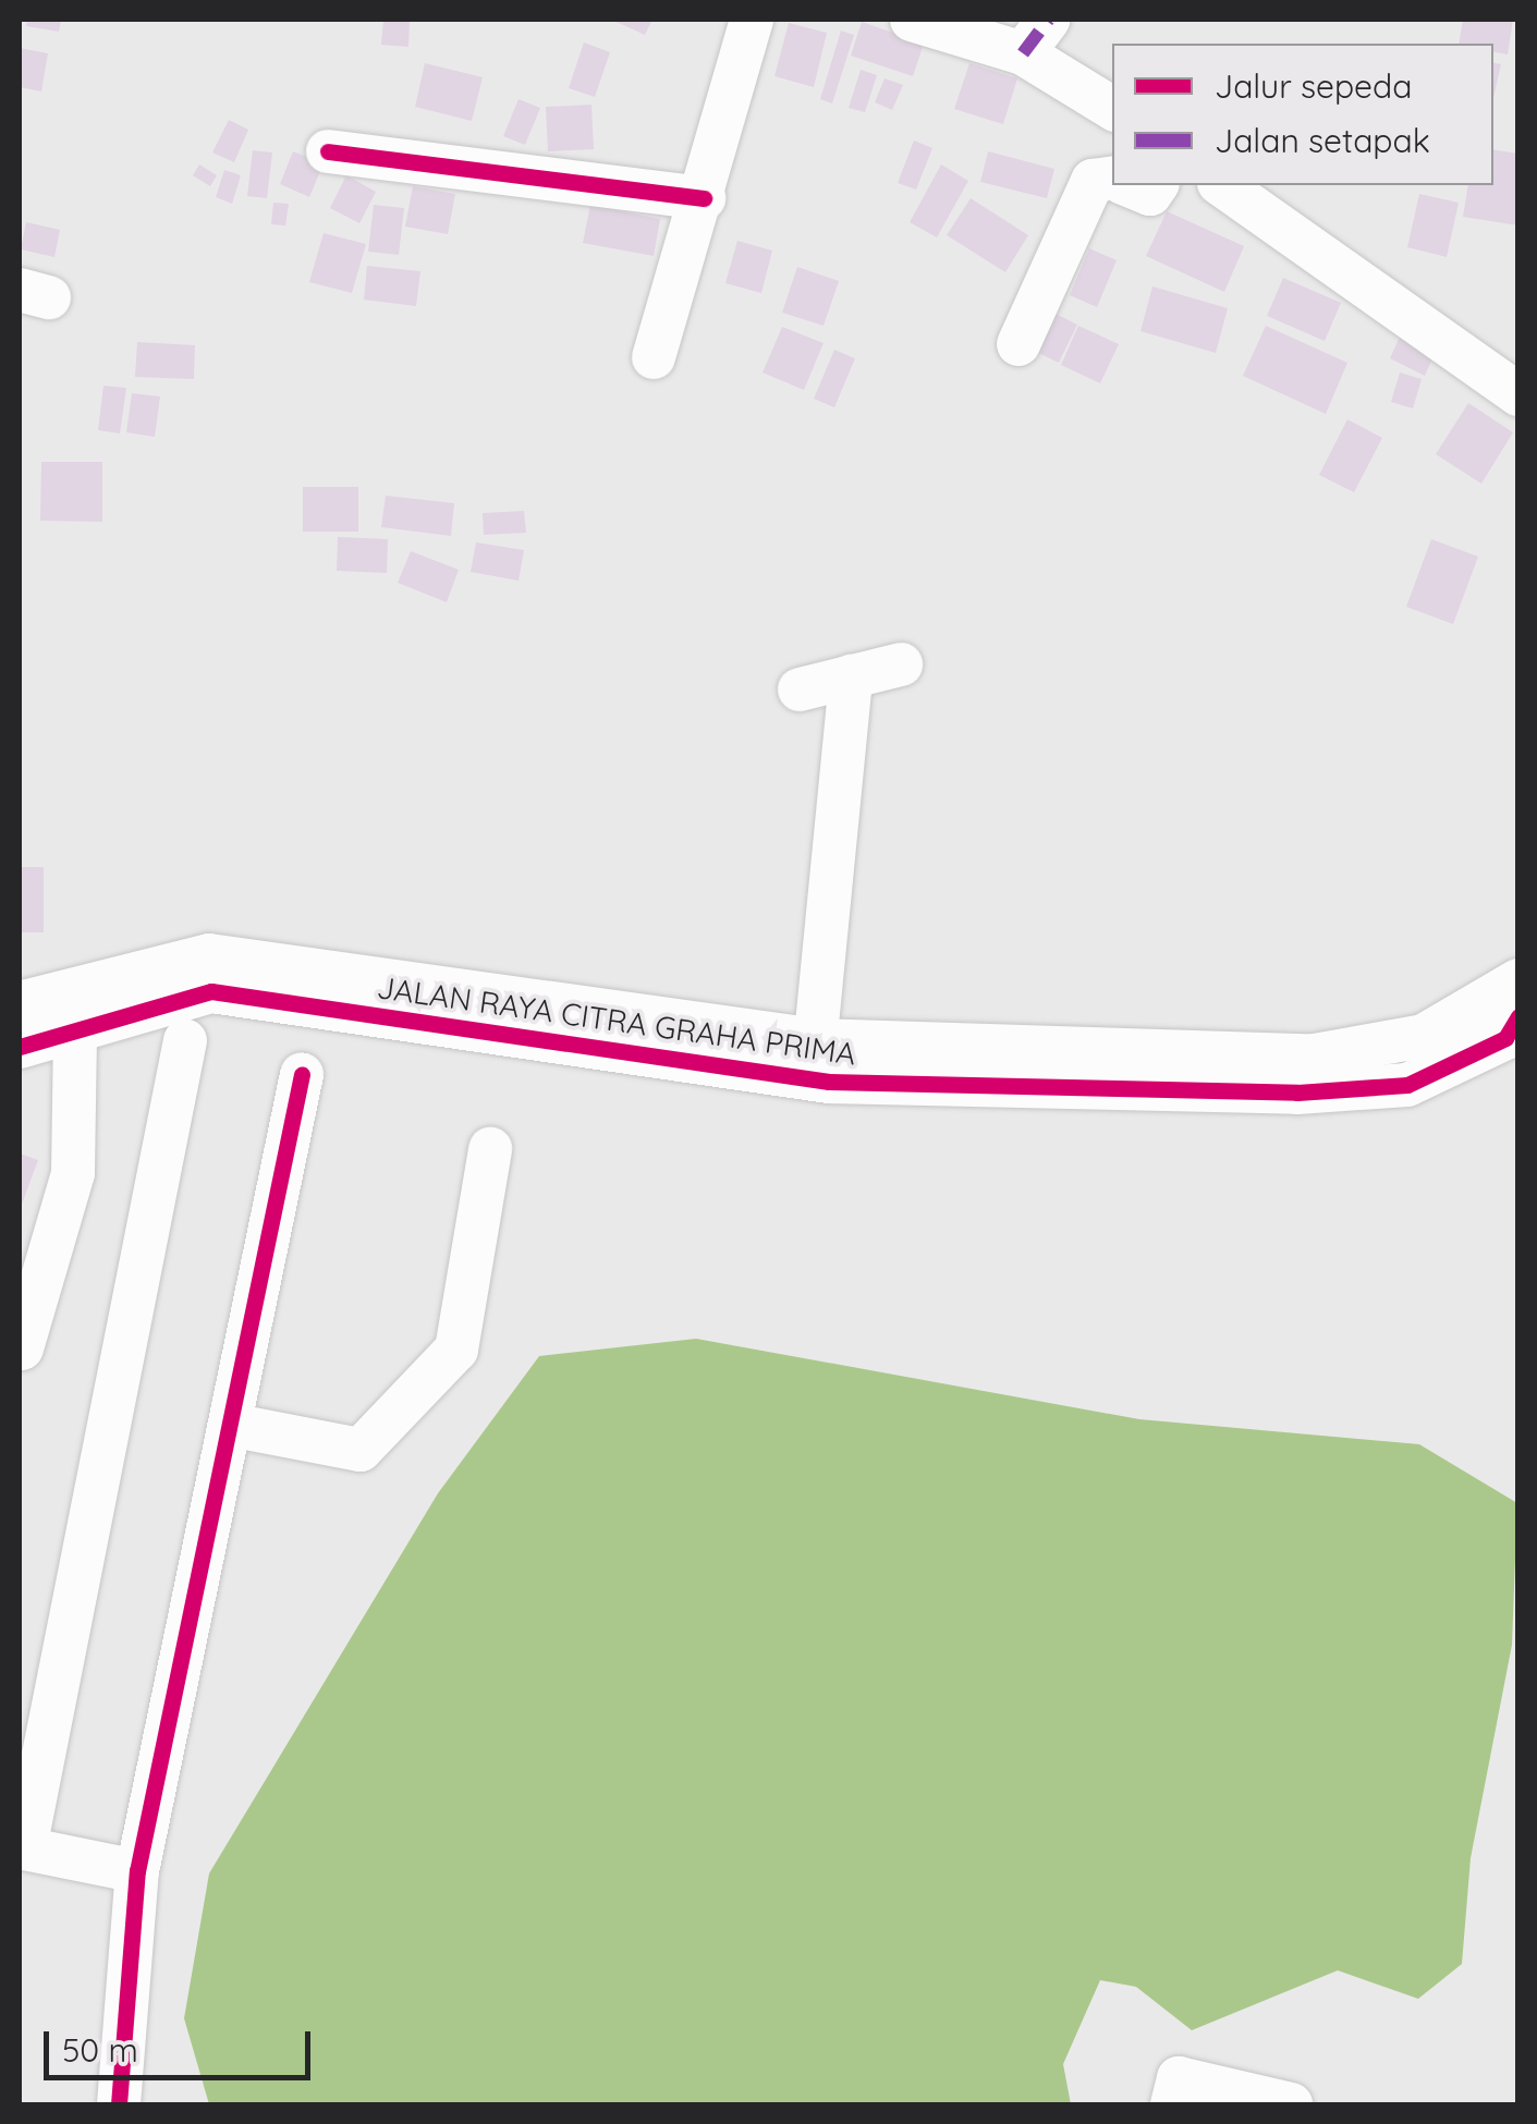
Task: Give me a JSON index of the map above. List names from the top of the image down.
{
  "streets": {
    "street": ["JALAN RAYA CITRA GRAHA PRIMA"]
  },
  "legend": ["Jalur sepeda", "Jalan setapak"],
  "scale_bar": "50 m"
}
